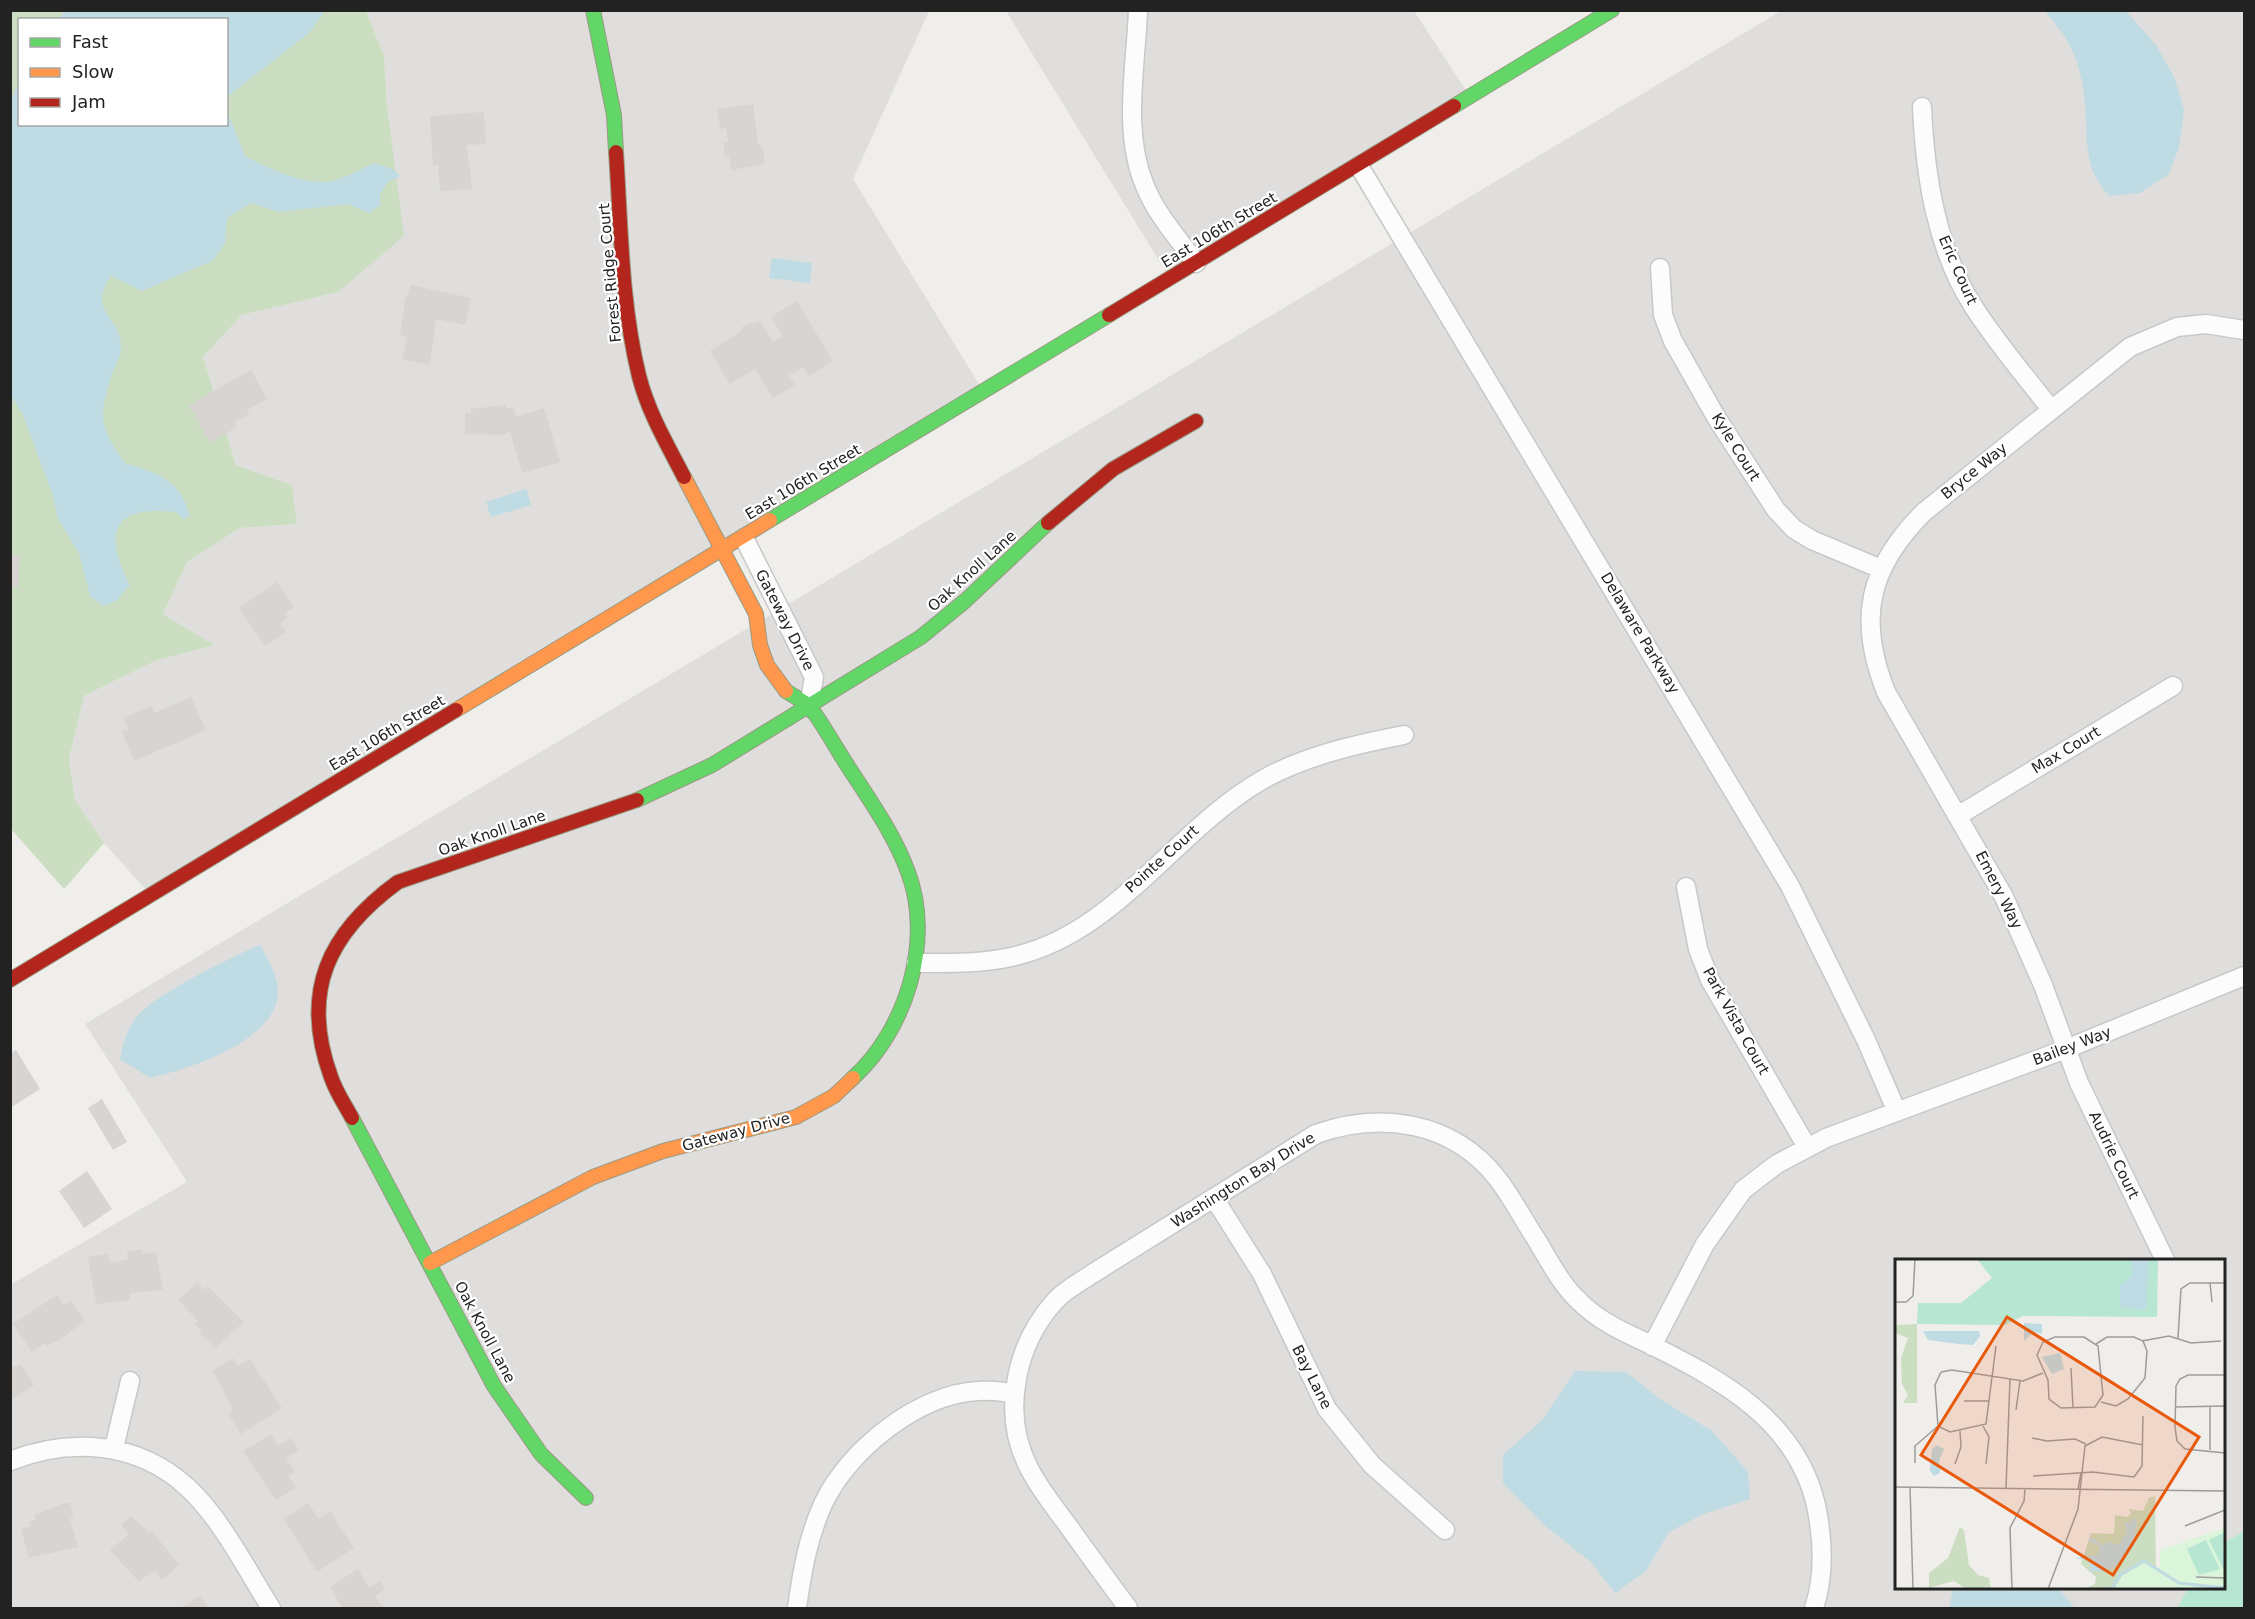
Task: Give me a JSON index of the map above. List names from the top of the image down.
{
  "streets": {
    "street": [
      "East 106th Street",
      "Eric Court",
      "Forest Ridge Court",
      "Kyle Court",
      "Bryce Way",
      "Oak Knoll Lane",
      "Gateway Drive",
      "Delaware Parkway",
      "Max Court",
      "Pointe Court",
      "Emery Way",
      "Park Vista Court",
      "Bailey Way",
      "Audrie Court",
      "Washington Bay Drive",
      "Bay Lane"
    ]
  },
  "crossings": [
    ["East 106th Street", "Forest Ridge Court"],
    ["East 106th Street", "Gateway Drive"],
    ["East 106th Street", "Delaware Parkway"],
    ["Eric Court", "Bryce Way"],
    ["Forest Ridge Court", "Gateway Drive"],
    ["Kyle Court", "Bryce Way"],
    ["Bryce Way", "Emery Way"],
    ["Oak Knoll Lane", "Gateway Drive"],
    ["Gateway Drive", "Pointe Court"],
    ["Delaware Parkway", "Bailey Way"],
    ["Max Court", "Emery Way"],
    ["Emery Way", "Bailey Way"],
    ["Emery Way", "Audrie Court"],
    ["Park Vista Court", "Bailey Way"],
    ["Bailey Way", "Audrie Court"],
    ["Bailey Way", "Washington Bay Drive"],
    ["Washington Bay Drive", "Bay Lane"]
  ],
  "legend": ["Fast", "Slow", "Jam"]
}
